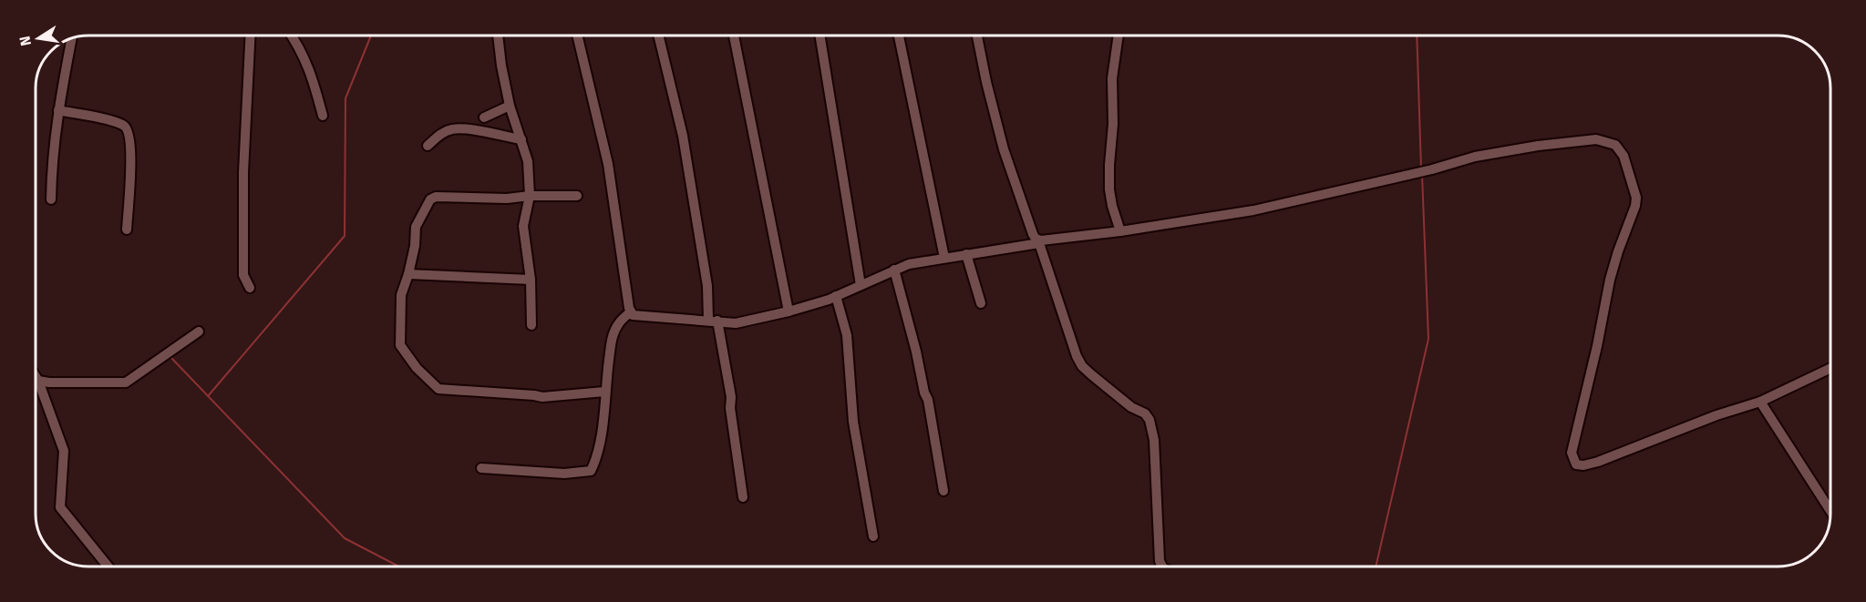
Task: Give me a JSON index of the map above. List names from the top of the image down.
{
  "north": "left"
}
